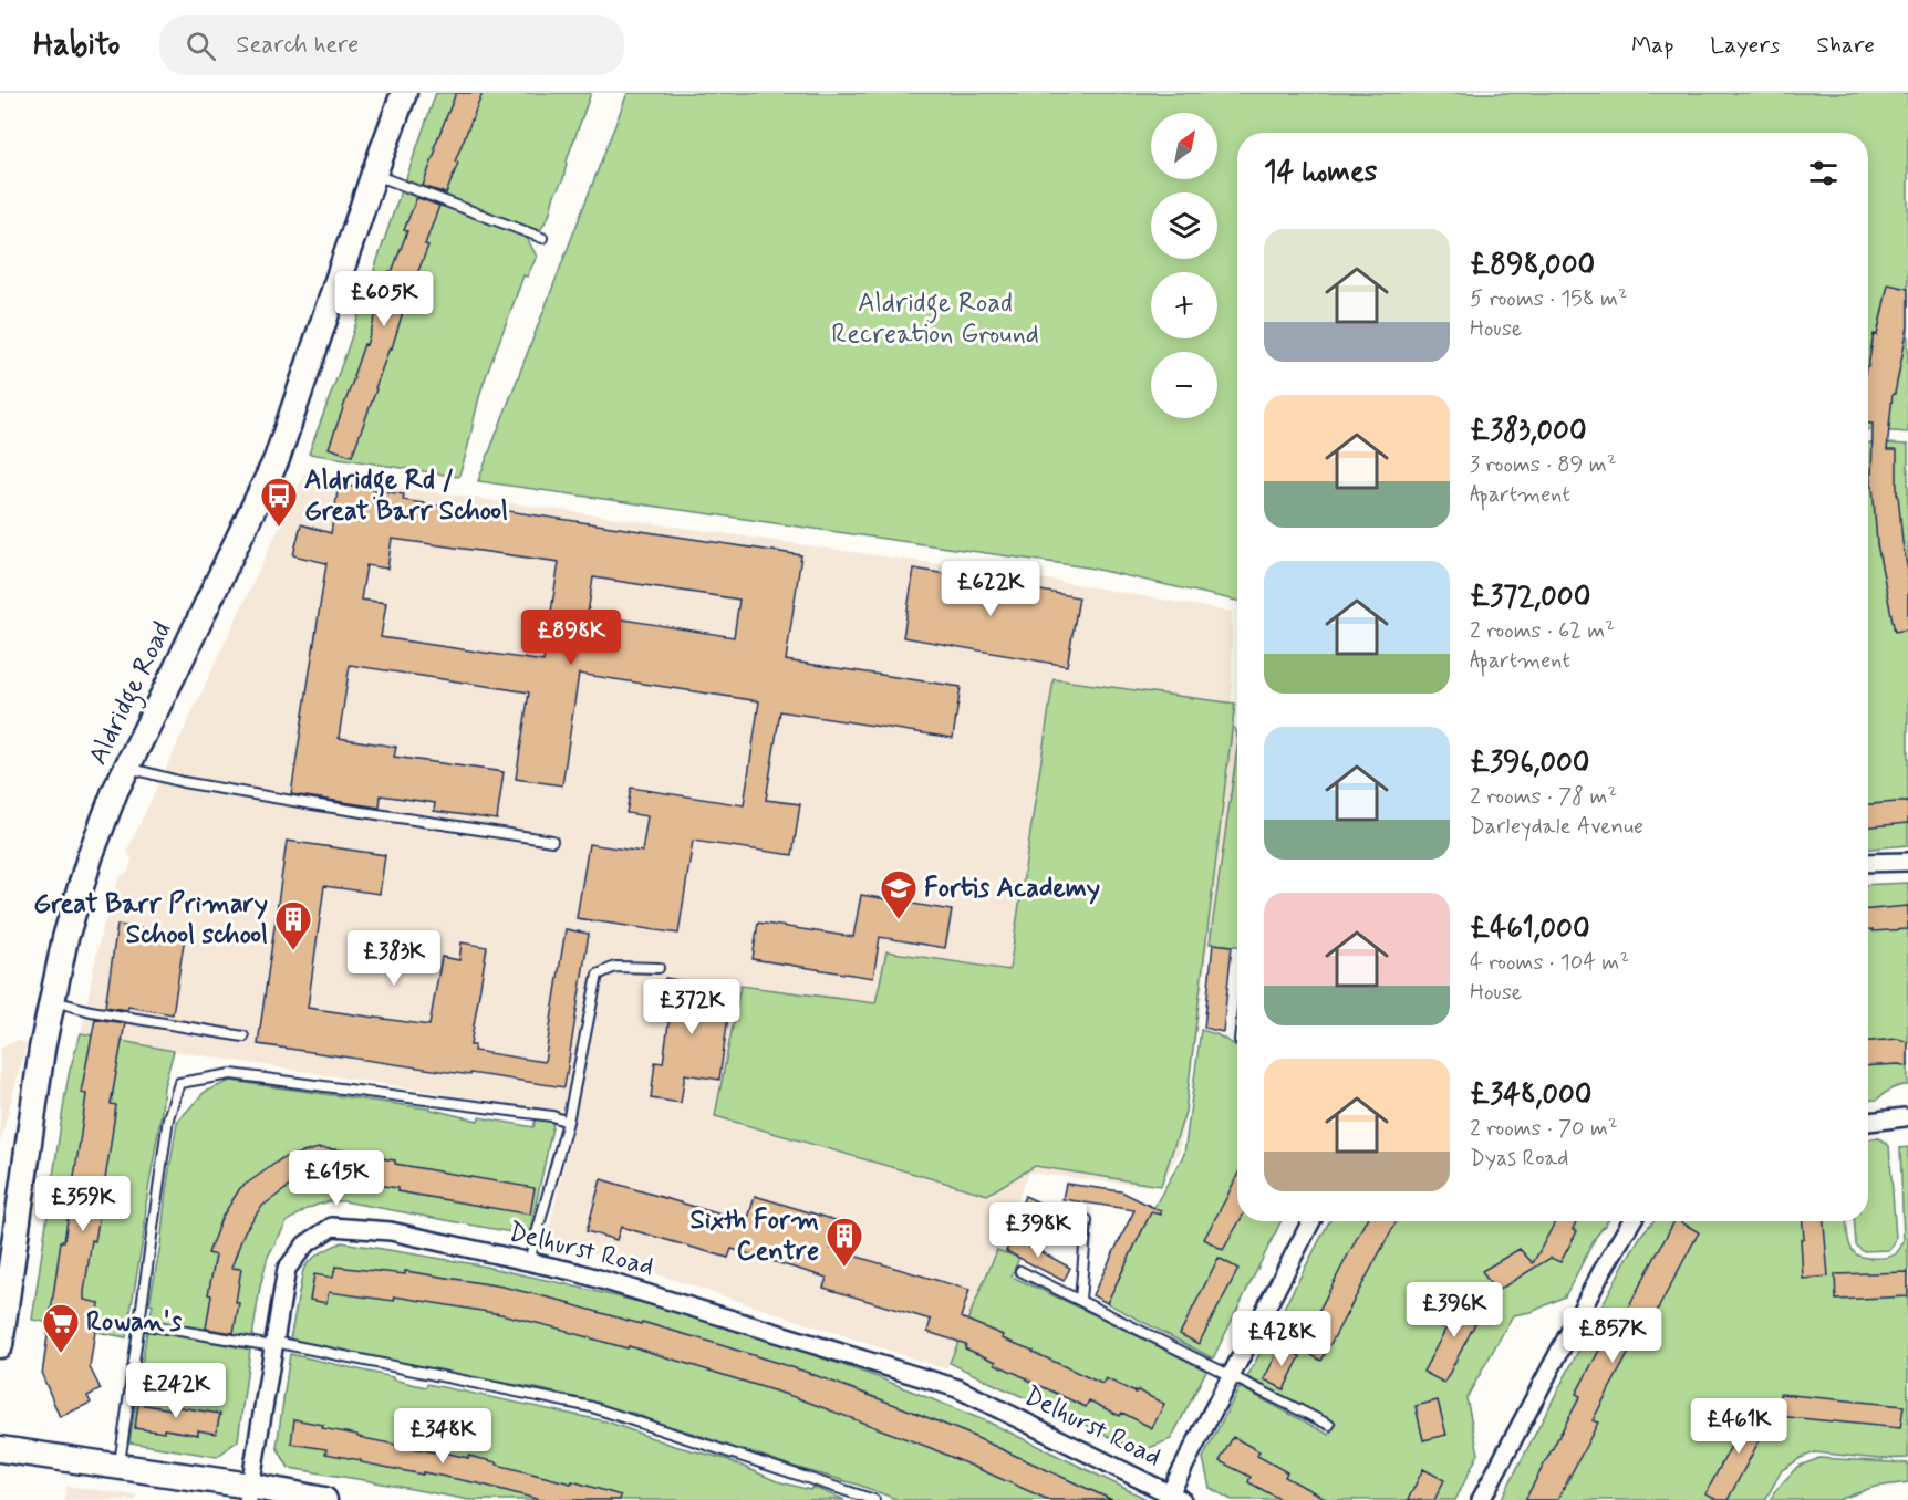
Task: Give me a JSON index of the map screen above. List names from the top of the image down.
{
  "streets": {
    "street": ["Aldridge Road", "Delhurst Road"]
  },
  "parks": ["Aldridge Road Recreation Ground"],
  "places": {
    "bus stop": ["Aldridge Rd / Great Barr School"],
    "school or university": ["Fortis Academy"],
    "building": ["Great Barr Primary School school", "Sixth Form Centre"],
    "supermarket": ["Rowan's"]
  },
  "north": "top right",
  "page": {
    "header": "Habito",
    "search": "Search here",
    "nav": ["Map", "Layers", "Share"],
    "map_buttons": ["+", "−"],
    "heading": "14 homes",
    "list": [
      {
        "name": "£898,000",
        "note": "5 rooms · 158 m² · House"
      },
      {
        "name": "£383,000",
        "note": "3 rooms · 89 m² · Apartment"
      },
      {
        "name": "£372,000",
        "note": "2 rooms · 62 m² · Apartment"
      },
      {
        "name": "£396,000",
        "note": "2 rooms · 78 m² · Darleydale Avenue"
      },
      {
        "name": "£461,000",
        "note": "4 rooms · 104 m² · House"
      },
      {
        "name": "£348,000",
        "note": "2 rooms · 70 m² · Dyas Road"
      }
    ],
    "price": [
      "£605K",
      "£622K",
      "£898K",
      "£383K",
      "£372K",
      "£615K",
      "£359K",
      "£398K",
      "£396K",
      "£857K",
      "£428K",
      "£242K",
      "£461K",
      "£348K"
    ]
  }
}
